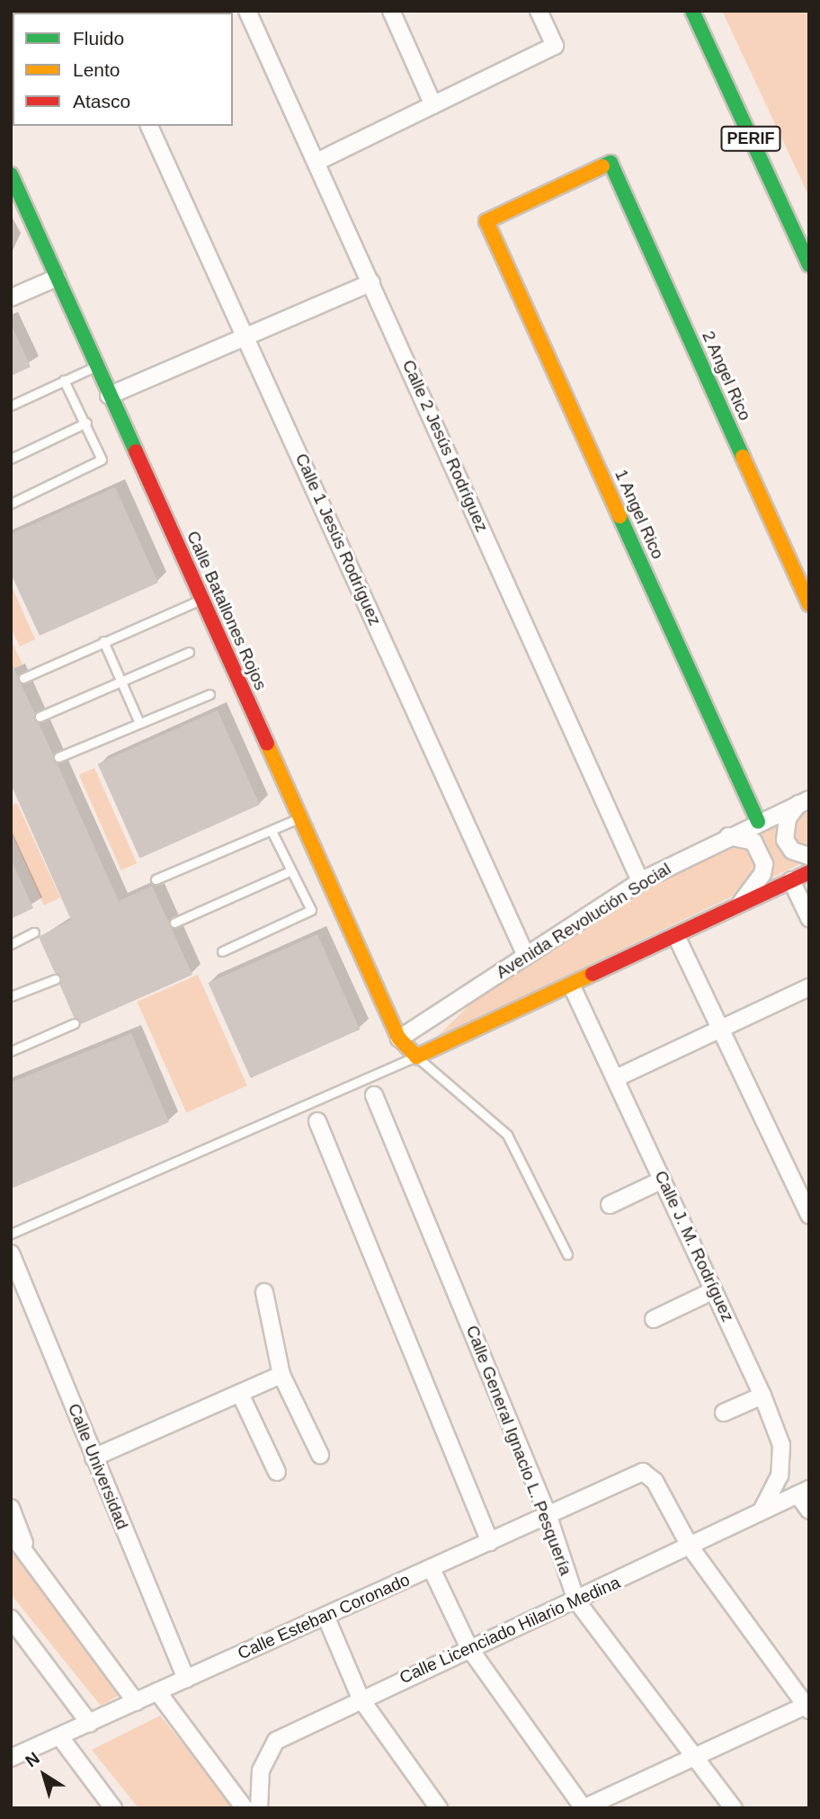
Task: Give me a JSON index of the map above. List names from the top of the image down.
{
  "streets": {
    "street": [
      "PERIF",
      "2 Angel Rico",
      "Calle 2 Jesús Rodríguez",
      "1 Angel Rico",
      "Calle 1 Jesús Rodríguez",
      "Calle Batallones Rojos",
      "Avenida Revolución Social",
      "Calle J. M. Rodríguez",
      "Calle General Ignacio L. Pesquería",
      "Calle Universidad",
      "Calle Esteban Coronado",
      "Calle Licenciado Hilario Medina"
    ]
  },
  "crossings": [
    ["2 Angel Rico", "1 Angel Rico"],
    ["Calle 2 Jesús Rodríguez", "Avenida Revolución Social"],
    ["1 Angel Rico", "Avenida Revolución Social"],
    ["Calle 1 Jesús Rodríguez", "Avenida Revolución Social"],
    ["Calle Batallones Rojos", "Avenida Revolución Social"],
    ["Calle J. M. Rodríguez", "Calle Licenciado Hilario Medina"],
    ["Calle General Ignacio L. Pesquería", "Calle Esteban Coronado"],
    ["Calle General Ignacio L. Pesquería", "Calle Licenciado Hilario Medina"],
    ["Calle Universidad", "Calle Esteban Coronado"],
    ["Calle Esteban Coronado", "Calle Licenciado Hilario Medina"]
  ],
  "legend": ["Fluido", "Lento", "Atasco"],
  "north": "top left"
}
